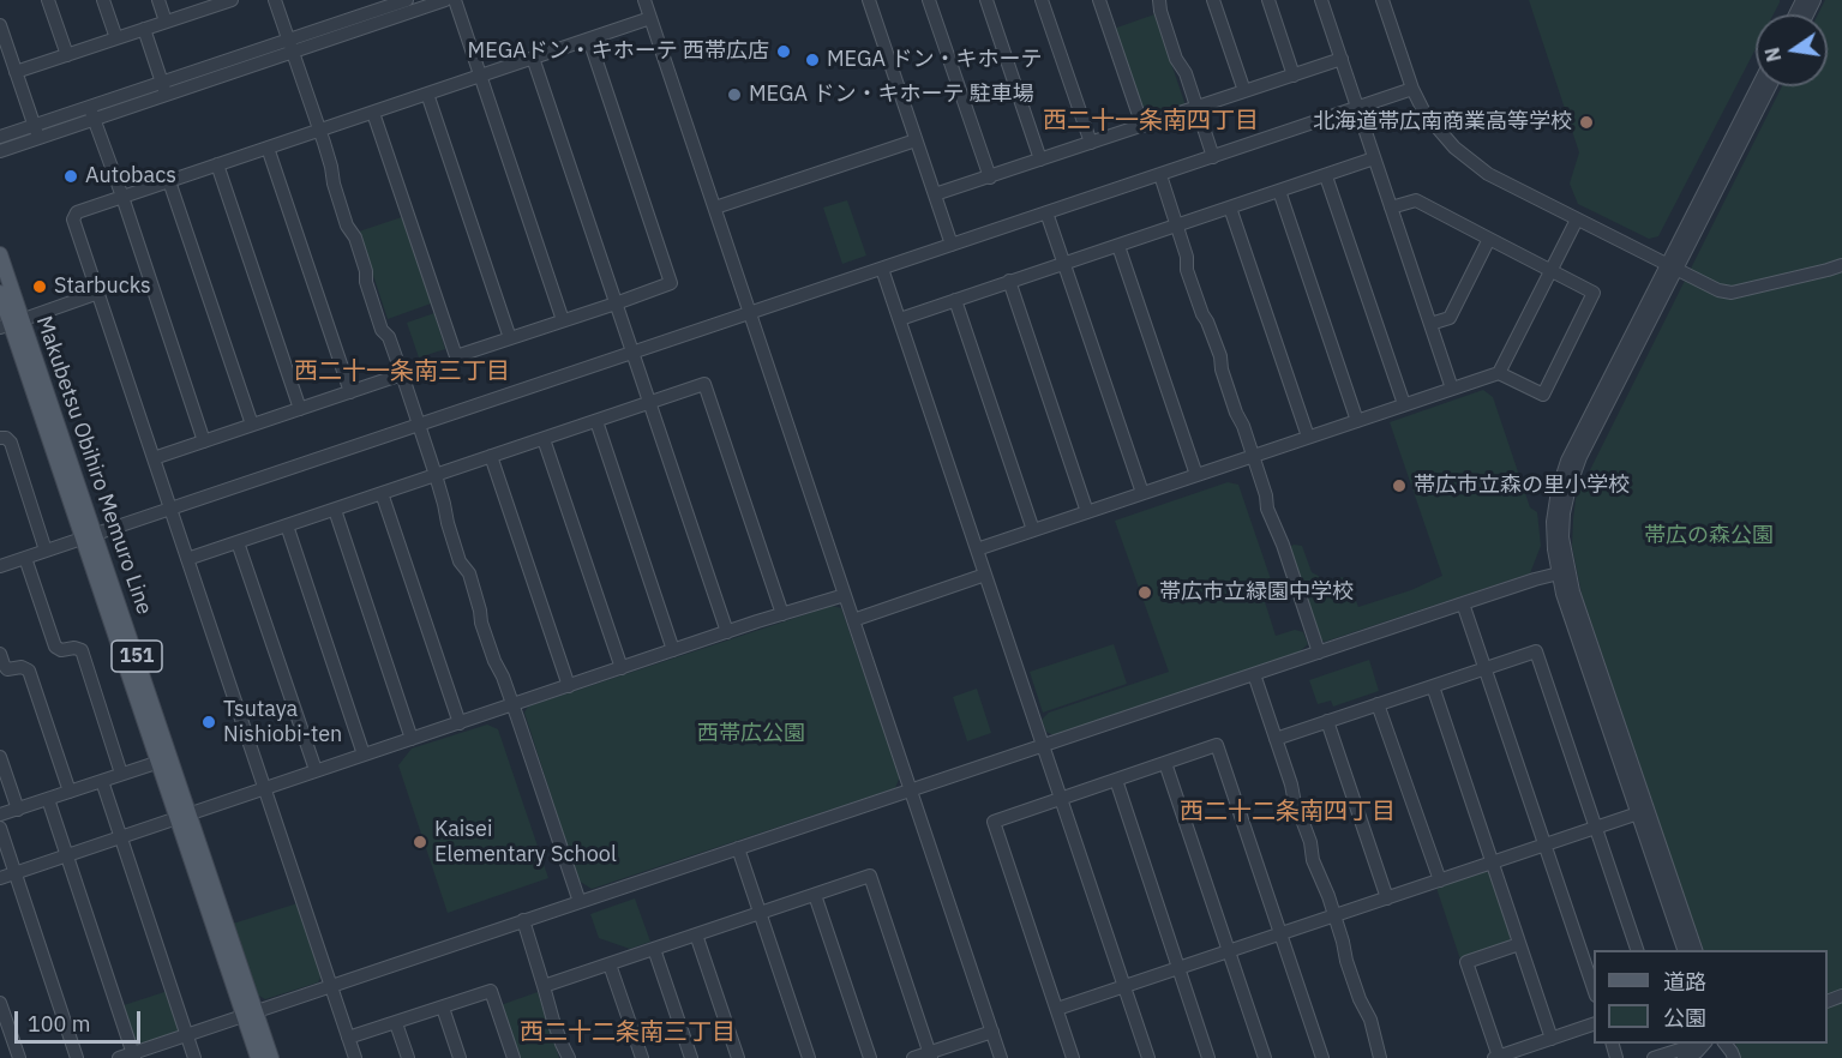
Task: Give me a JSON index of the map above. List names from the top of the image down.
{
  "streets": {
    "main road": ["Makubetsu Obihiro Memuro Line", "151"]
  },
  "districts": [
    "西二十一条南四丁目",
    "西二十一条南三丁目",
    "西二十二条南四丁目",
    "西二十二条南三丁目"
  ],
  "parks": ["帯広の森公園", "西帯広公園"],
  "places": [
    "MEGAドン・キホーテ 西帯広店",
    "MEGA ドン・キホーテ",
    "MEGA ドン・キホーテ 駐車場",
    "北海道帯広南商業高等学校",
    "Autobacs",
    "Starbucks",
    "帯広市立森の里小学校",
    "帯広市立緑園中学校",
    "Tsutaya Nishiobi-ten",
    "Kaisei Elementary School"
  ],
  "legend": ["道路", "公園"],
  "scale_bar": "100 m",
  "north": "left"
}
